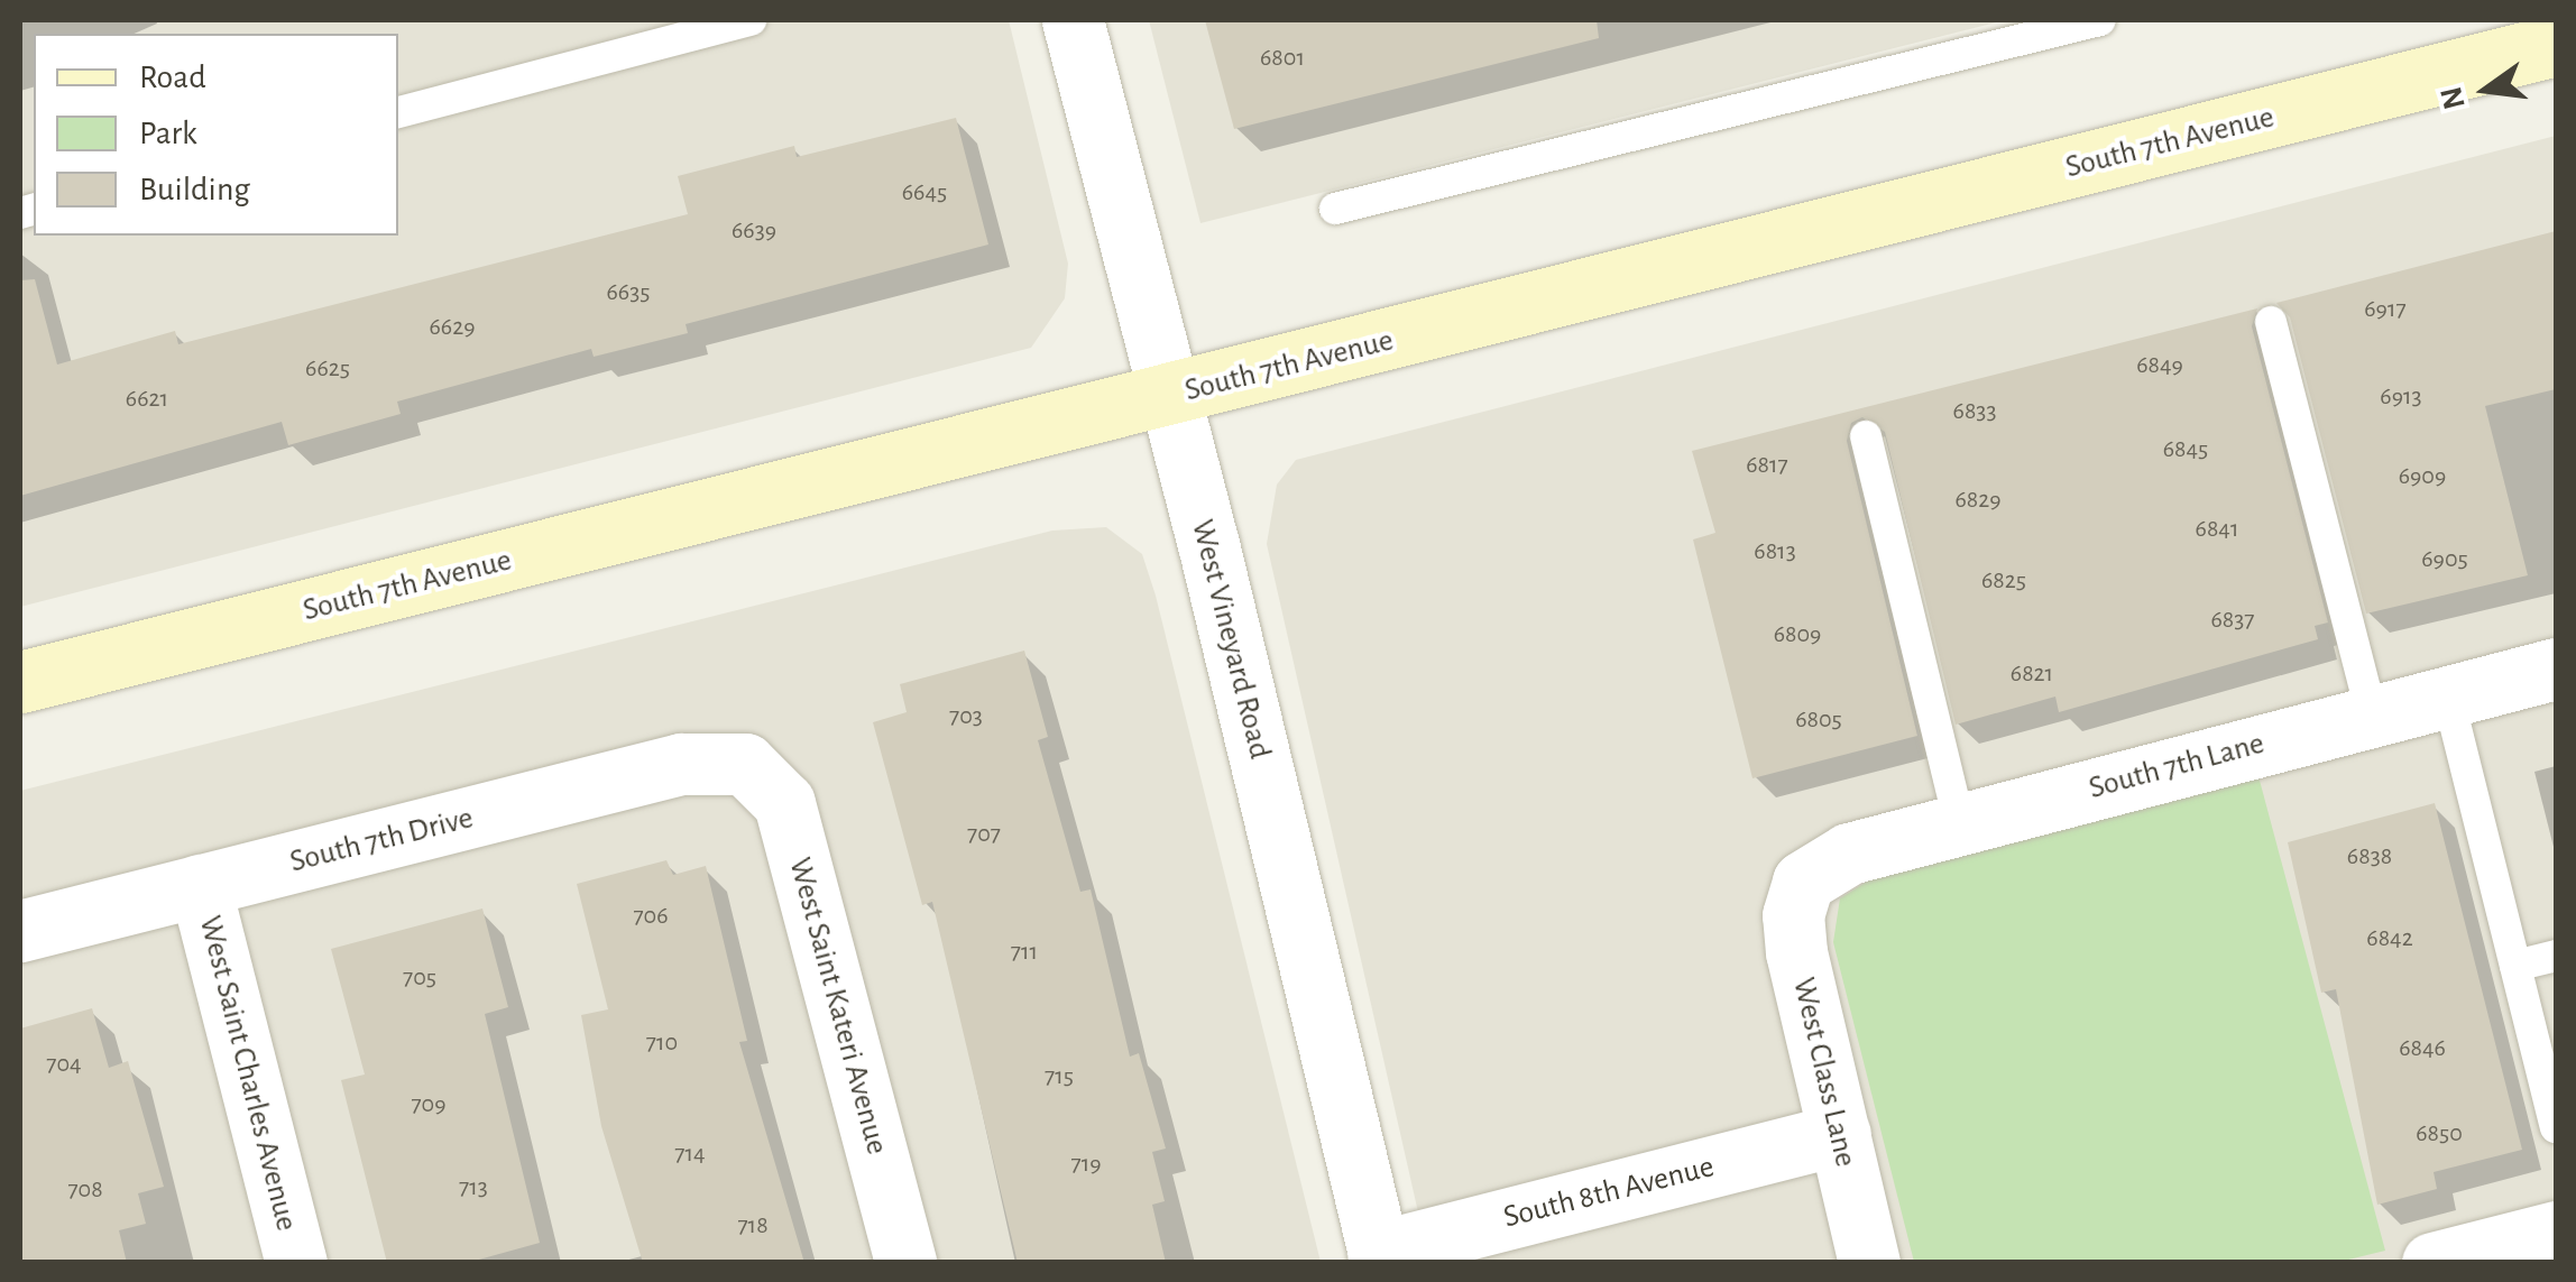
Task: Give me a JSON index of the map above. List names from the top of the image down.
{
  "streets": {
    "main road": ["South 7th Avenue"],
    "street": [
      "West Vineyard Road",
      "South 7th Lane",
      "South 7th Drive",
      "West Saint Kateri Avenue",
      "West Class Lane",
      "West Saint Charles Avenue",
      "South 8th Avenue"
    ]
  },
  "crossings": [
    ["South 7th Avenue", "West Vineyard Road"],
    ["West Vineyard Road", "South 8th Avenue"],
    ["South 7th Lane", "West Class Lane"],
    ["South 7th Drive", "West Saint Kateri Avenue"],
    ["South 7th Drive", "West Saint Charles Avenue"],
    ["West Class Lane", "South 8th Avenue"]
  ],
  "house_numbers": [
    "6801",
    "6645",
    "6639",
    "6635",
    "6917",
    "6629",
    "6849",
    "6625",
    "6913",
    "6621",
    "6833",
    "6845",
    "6817",
    "6909",
    "6829",
    "6841",
    "6813",
    "6905",
    "6825",
    "6837",
    "6809",
    "6821",
    "703",
    "6805",
    "707",
    "6838",
    "706",
    "6842",
    "711",
    "705",
    "710",
    "6846",
    "704",
    "715",
    "709",
    "6850",
    "714",
    "719",
    "713",
    "708",
    "718"
  ],
  "legend": ["Road", "Park", "Building"],
  "north": "left"
}
